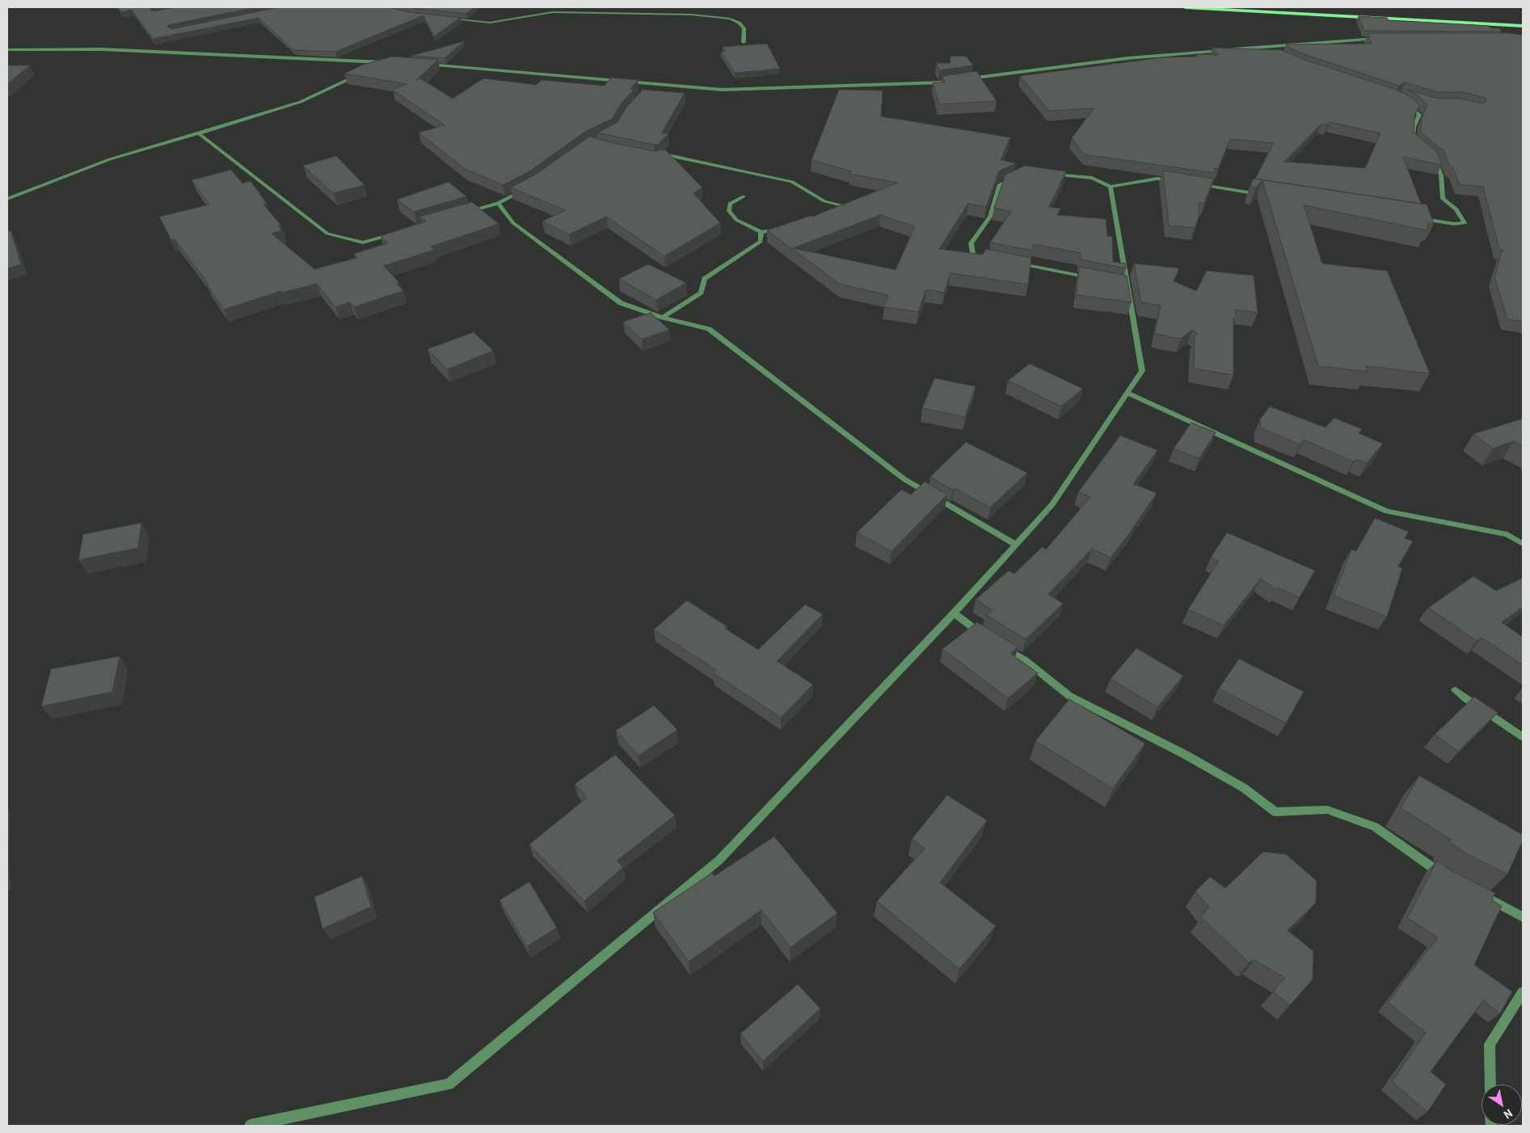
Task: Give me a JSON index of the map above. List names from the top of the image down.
{
  "north": "bottom right"
}
